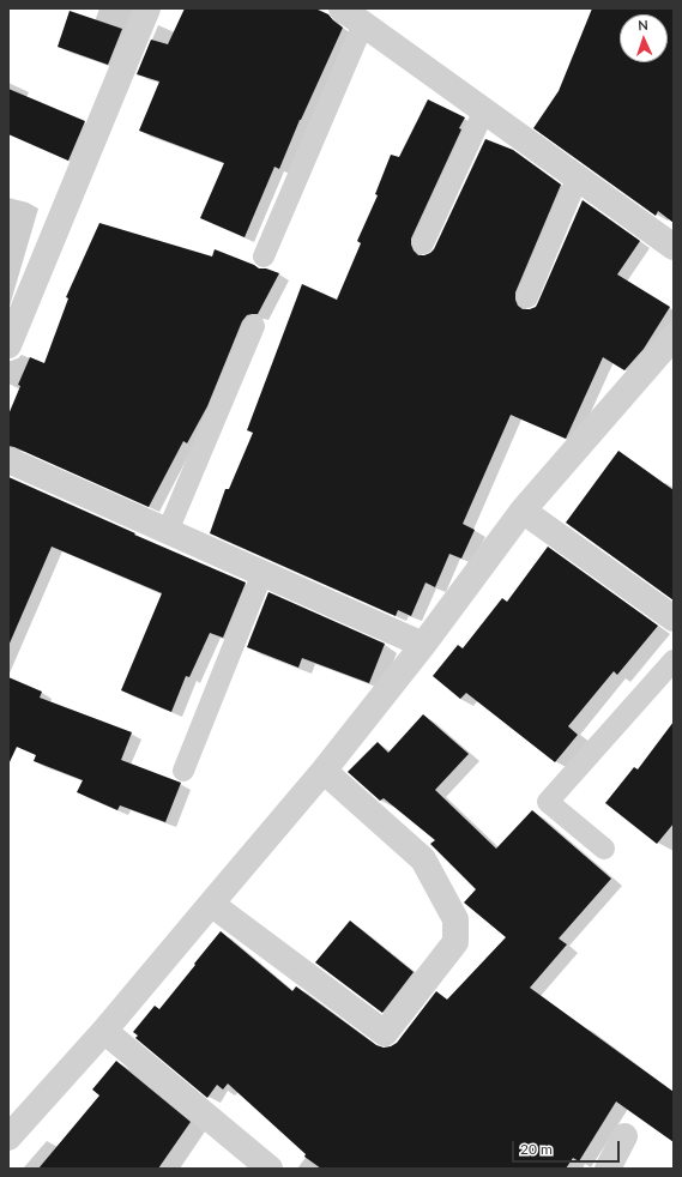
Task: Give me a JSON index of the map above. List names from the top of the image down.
{
  "scale_bar": "20 m",
  "north": "top"
}
